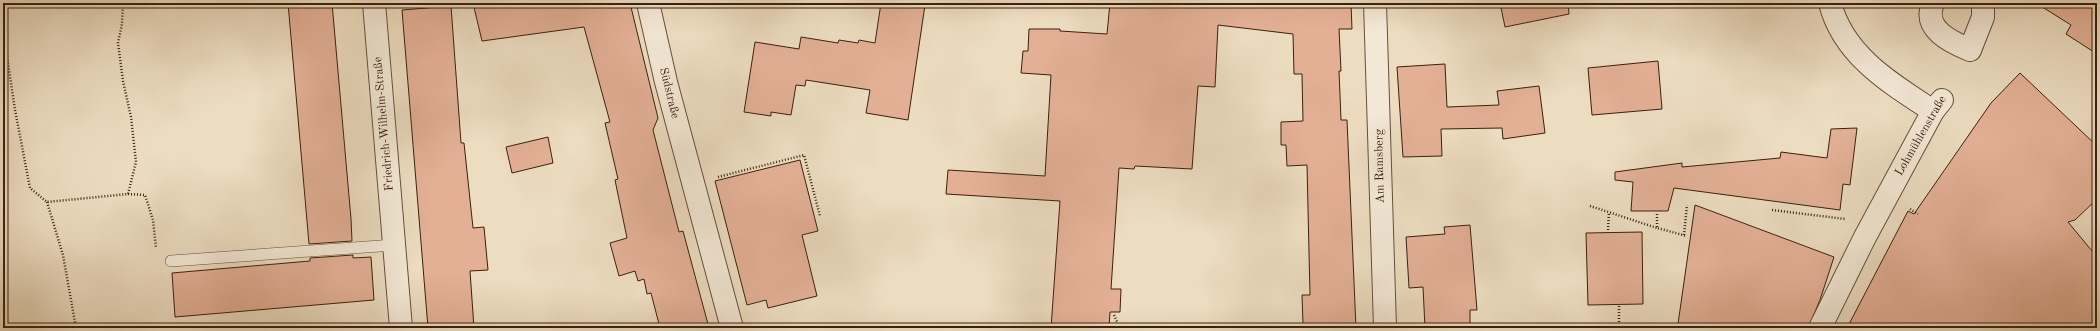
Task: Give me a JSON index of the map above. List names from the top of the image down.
{
  "streets": {
    "street": [
      "Südstraße",
      "Friedrich-Wilhelm-Straße",
      "Lohmühlenstraße",
      "Am Ramsberg"
    ]
  }
}
